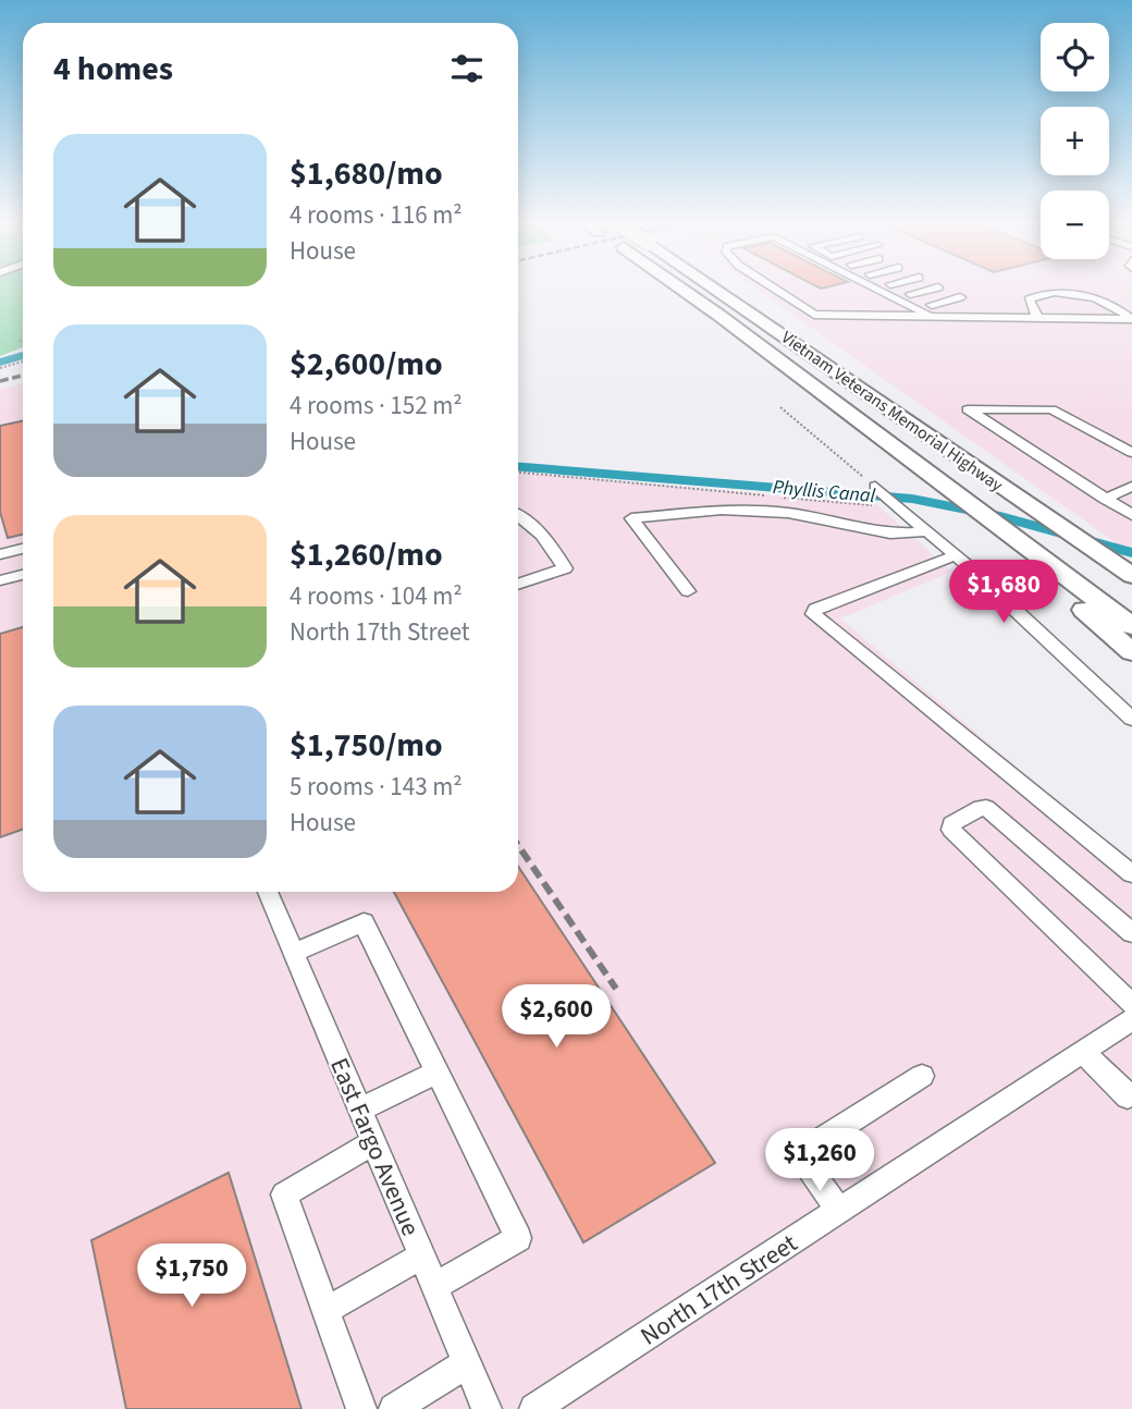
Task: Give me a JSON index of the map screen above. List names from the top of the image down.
{
  "streets": {
    "highway": ["Vietnam Veterans Memorial Highway"],
    "street": ["East Fargo Avenue", "North 17th Street"]
  },
  "water": ["Phyllis Canal"],
  "page": {
    "map_buttons": ["+", "−"],
    "heading": "4 homes",
    "list": [
      {
        "name": "$1,680/mo",
        "note": "4 rooms · 116 m² · House"
      },
      {
        "name": "$2,600/mo",
        "note": "4 rooms · 152 m² · House"
      },
      {
        "name": "$1,260/mo",
        "note": "4 rooms · 104 m² · North 17th Street"
      },
      {
        "name": "$1,750/mo",
        "note": "5 rooms · 143 m² · House"
      }
    ],
    "price": [
      "$1,680",
      "$2,600",
      "$1,260",
      "$1,750"
    ]
  }
}
